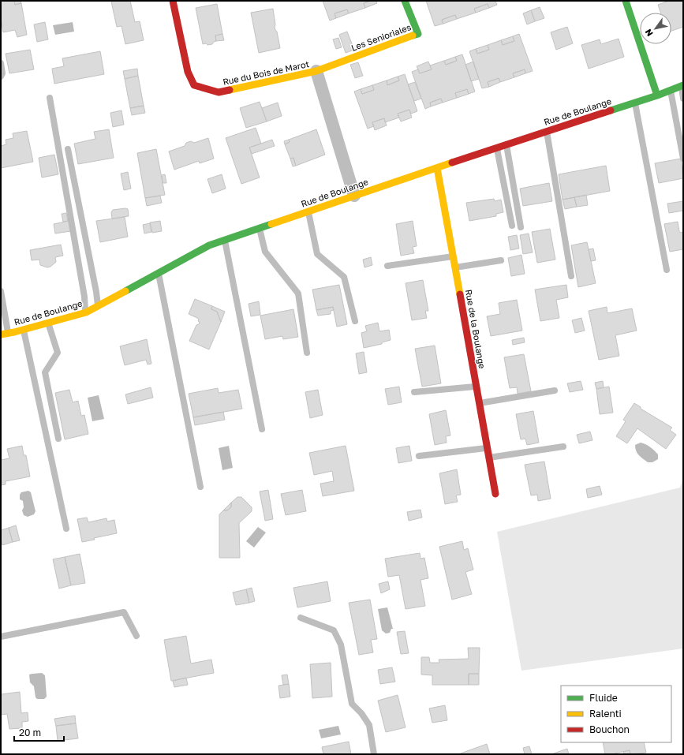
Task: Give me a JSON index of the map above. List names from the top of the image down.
{
  "streets": {
    "street": [
      "Les Senioriales",
      "Rue du Bois de Marot",
      "Rue de Boulange",
      "Rue de la Boulange"
    ]
  },
  "crossings": [
    ["Les Senioriales", "Rue du Bois de Marot"],
    ["Rue de Boulange", "Rue de la Boulange"]
  ],
  "legend": ["Fluide", "Ralenti", "Bouchon"],
  "scale_bar": "20 m",
  "north": "bottom left"
}
